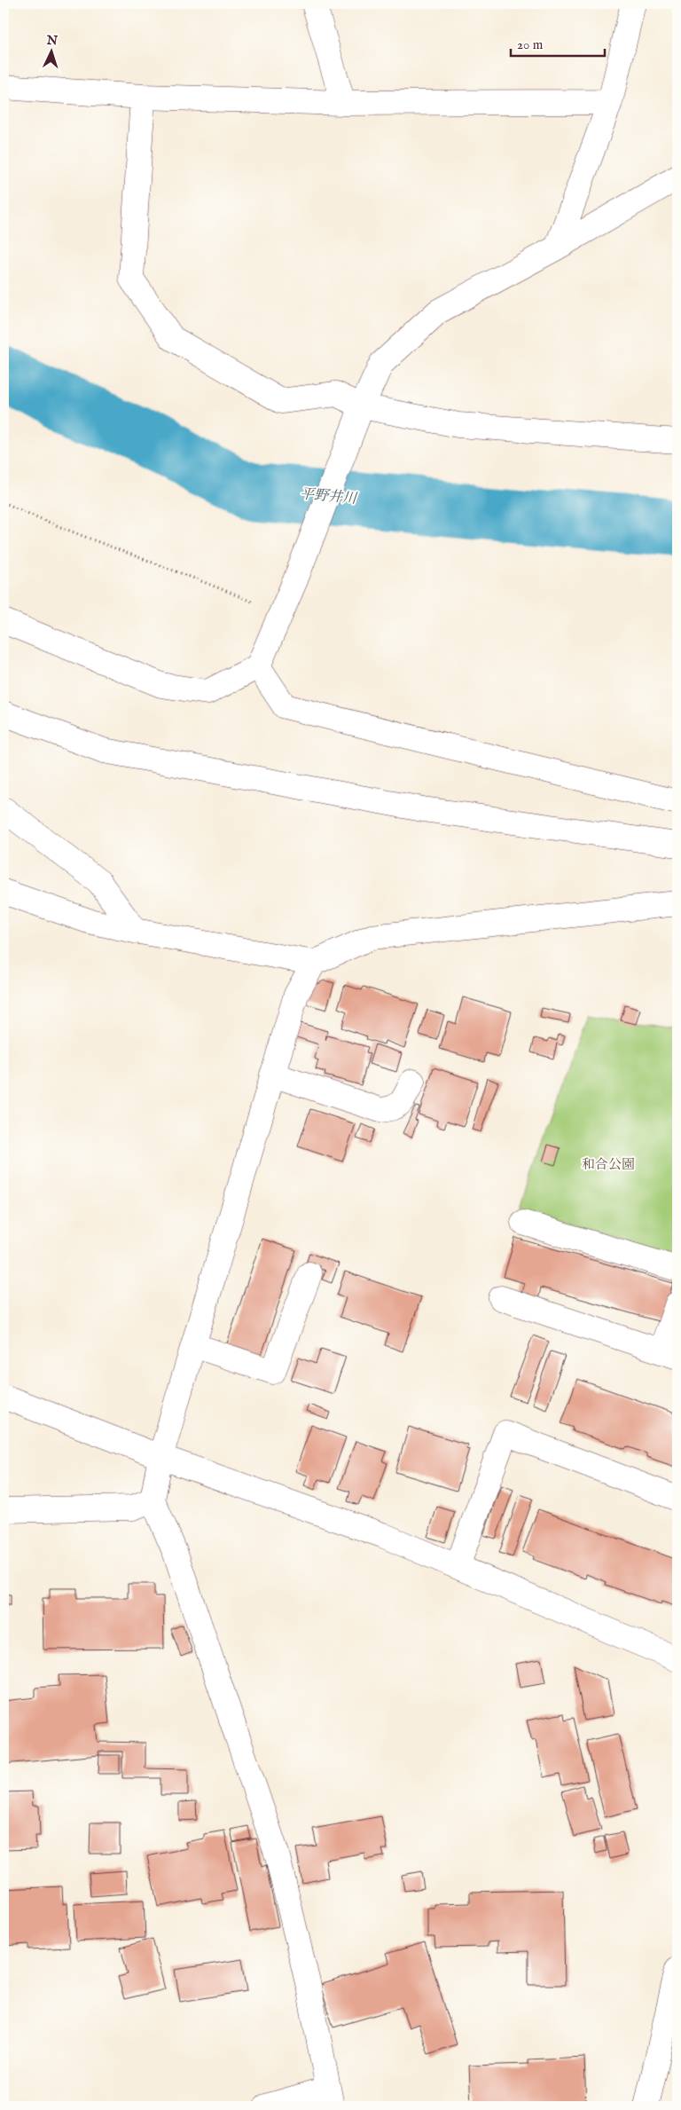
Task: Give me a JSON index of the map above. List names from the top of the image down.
{
  "water": ["平野井川"],
  "parks": ["和合公園"],
  "scale_bar": "20 m",
  "north": "top"
}
